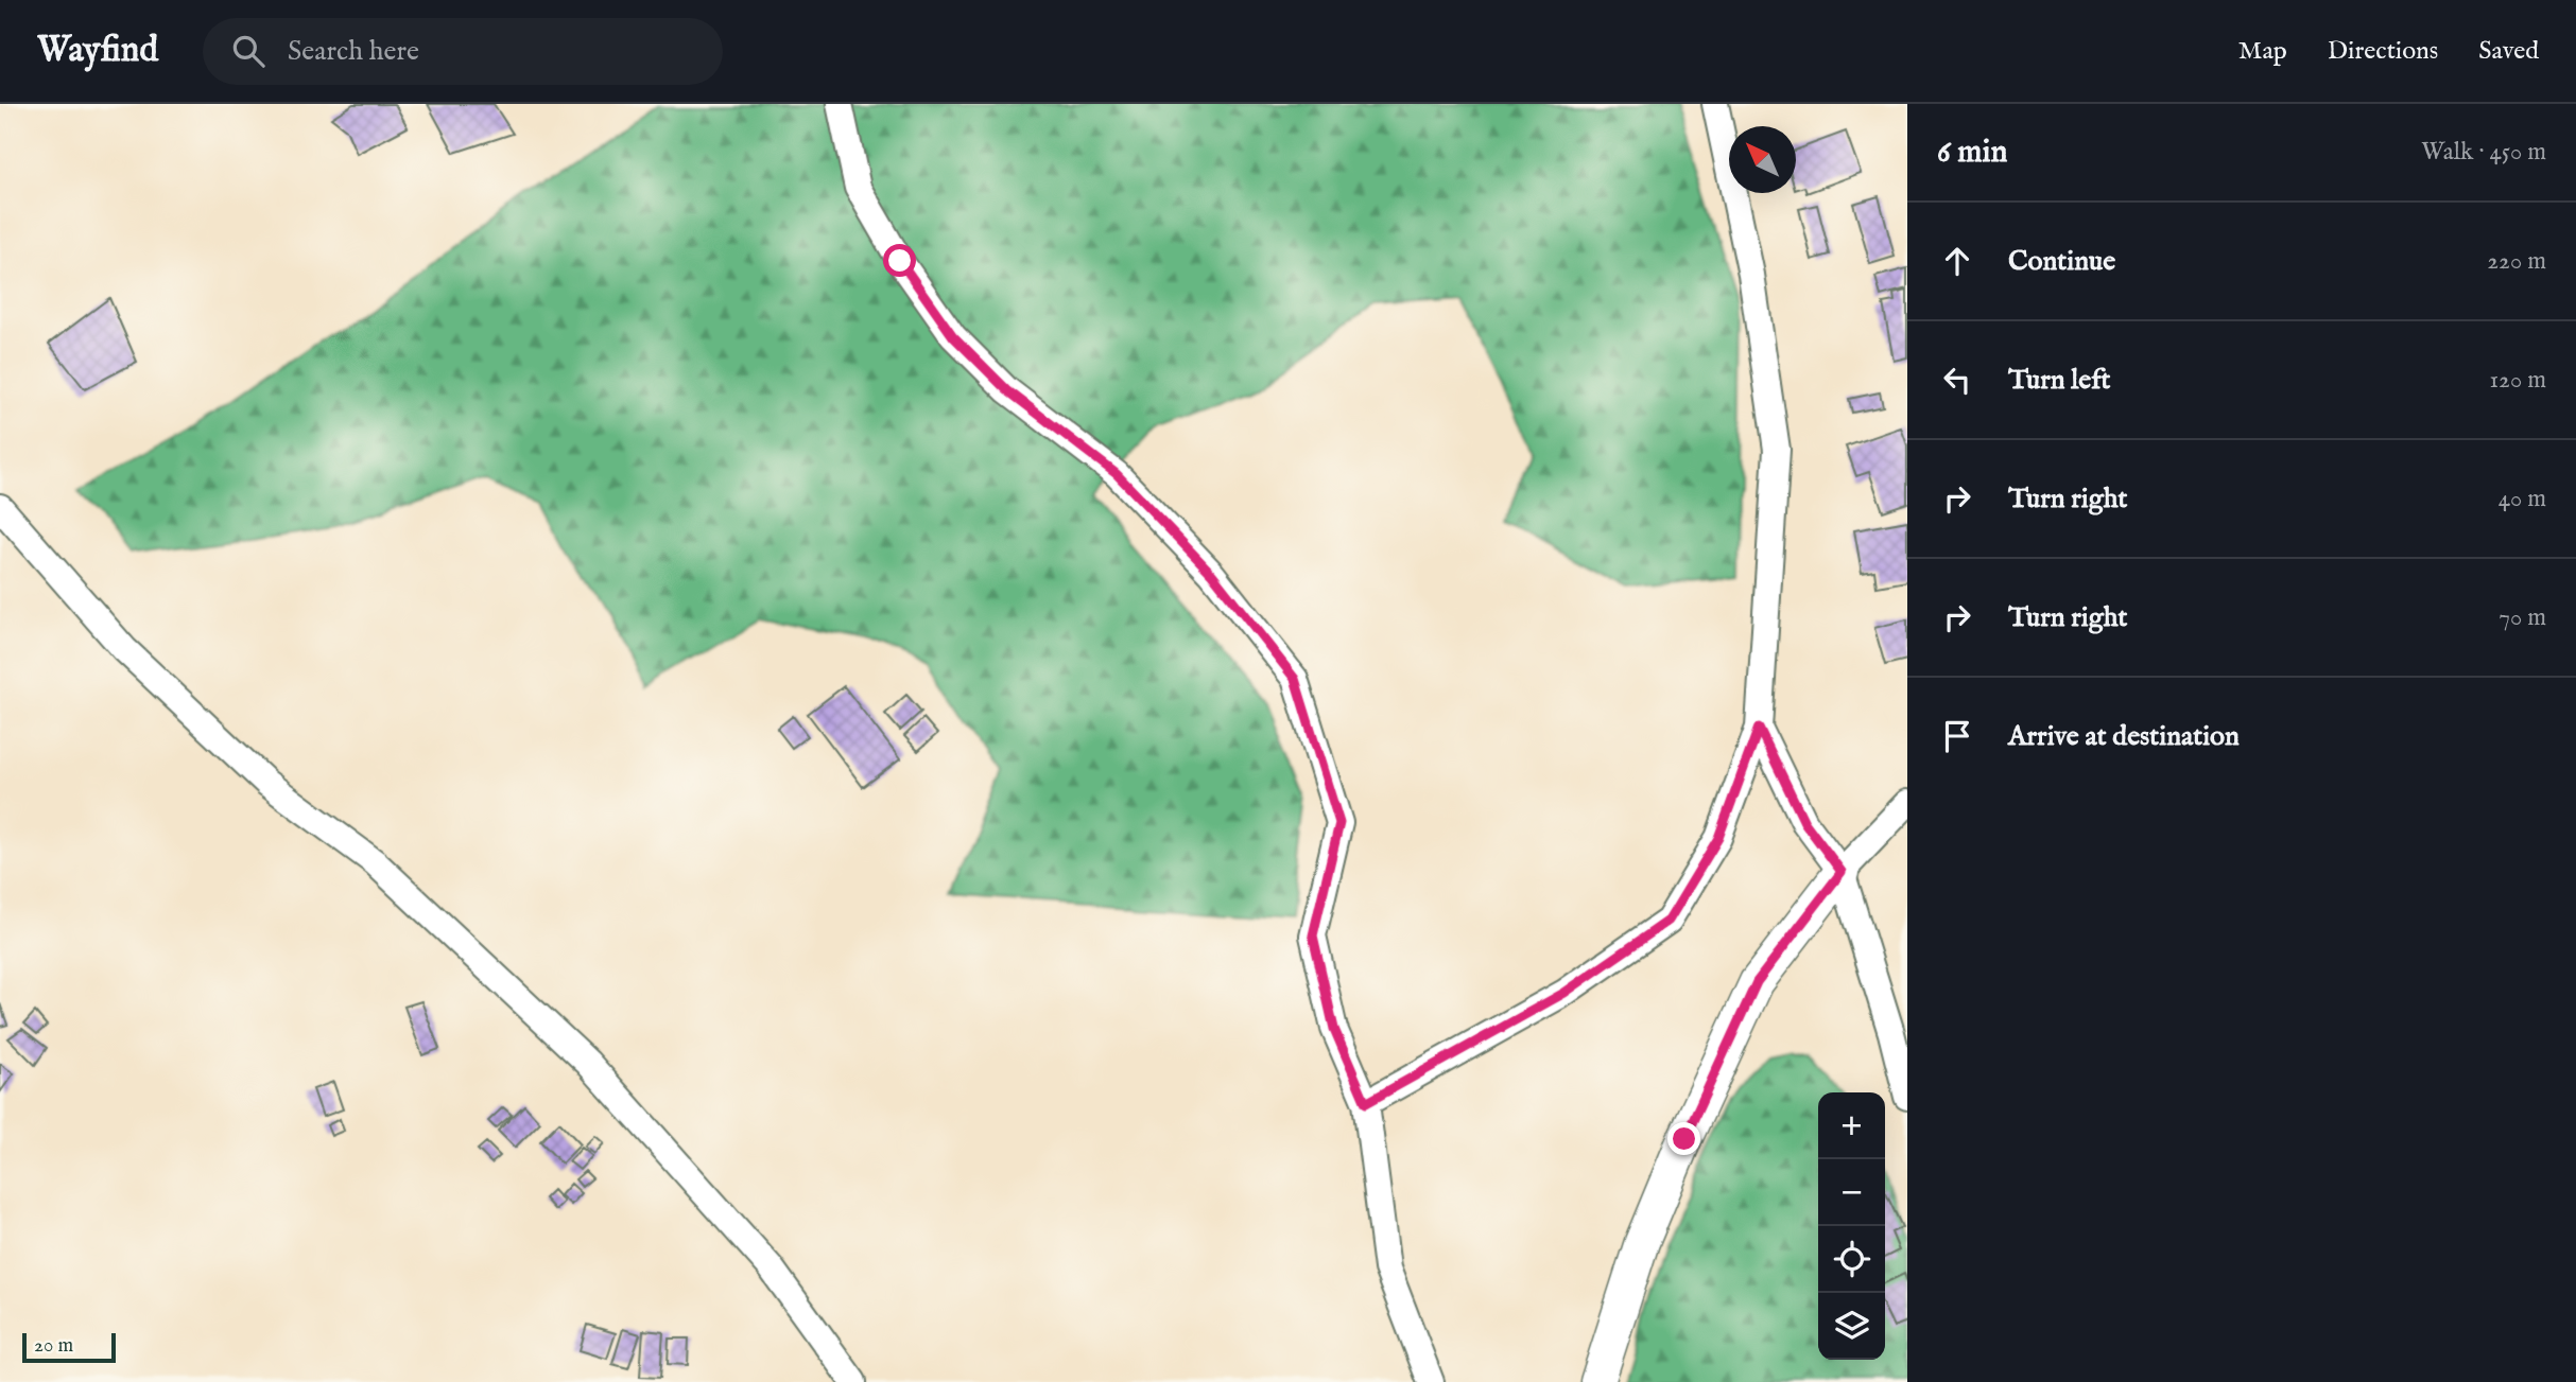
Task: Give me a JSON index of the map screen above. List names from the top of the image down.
{
  "scale_bar": "20 m",
  "north": "top left",
  "page": {
    "header": "Wayfind",
    "search": "Search here",
    "nav": ["Map", "Directions", "Saved"],
    "heading": ["6 min", "Walk · 450 m"],
    "list": [
      ["Continue", "220 m"],
      ["Turn left", "120 m"],
      ["Turn right", "40 m"],
      ["Turn right", "70 m"],
      "Arrive at destination"
    ],
    "map_buttons": ["+", "−"],
    "scale": "20 m"
  }
}
